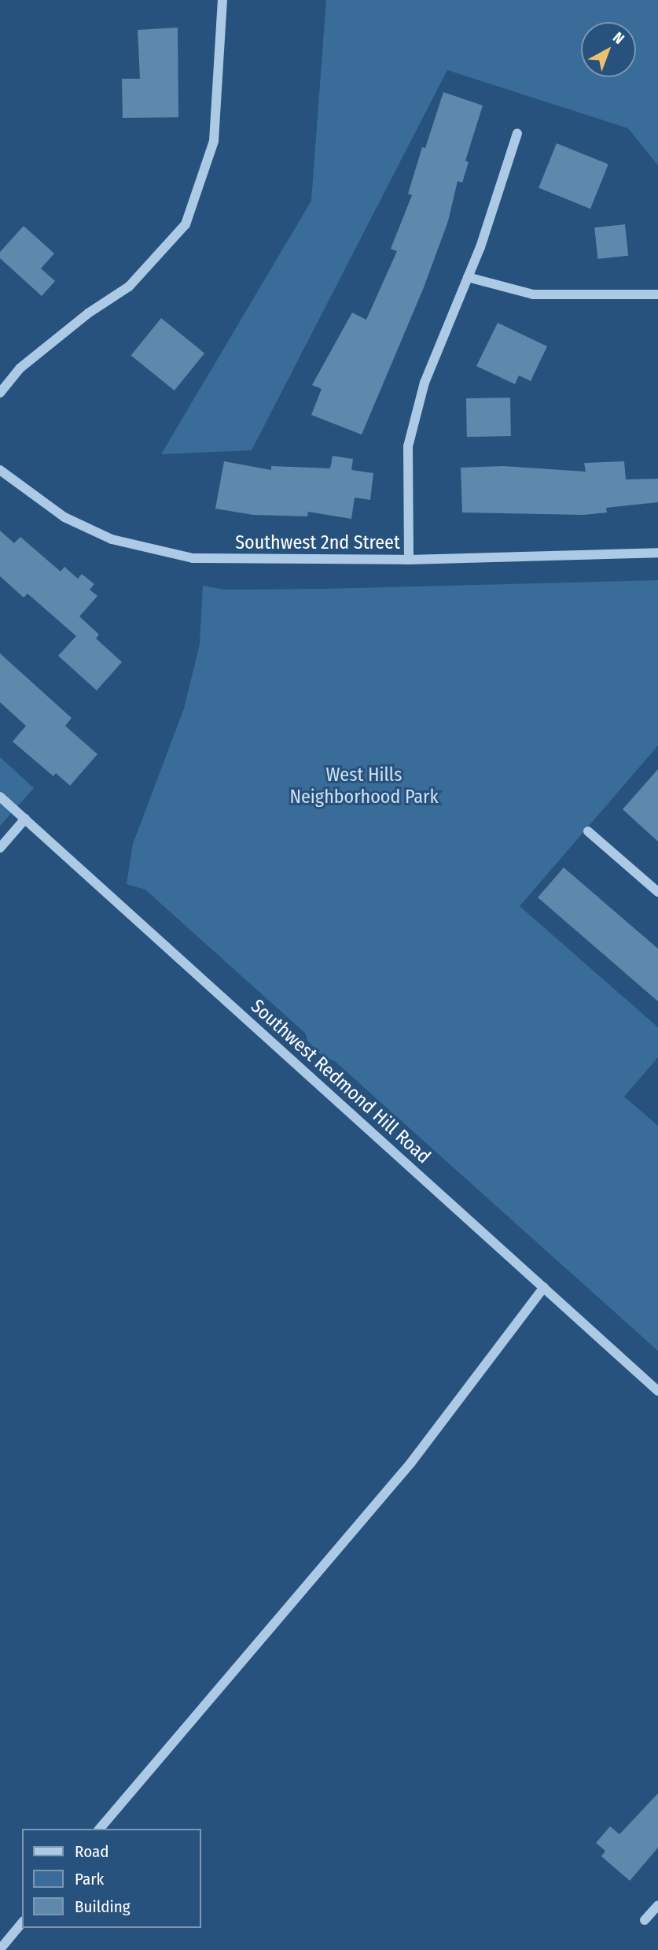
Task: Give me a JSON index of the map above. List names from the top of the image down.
{
  "streets": {
    "street": ["Southwest 2nd Street", "Southwest Redmond Hill Road"]
  },
  "parks": ["West Hills Neighborhood Park"],
  "legend": ["Road", "Park", "Building"],
  "north": "top right"
}
